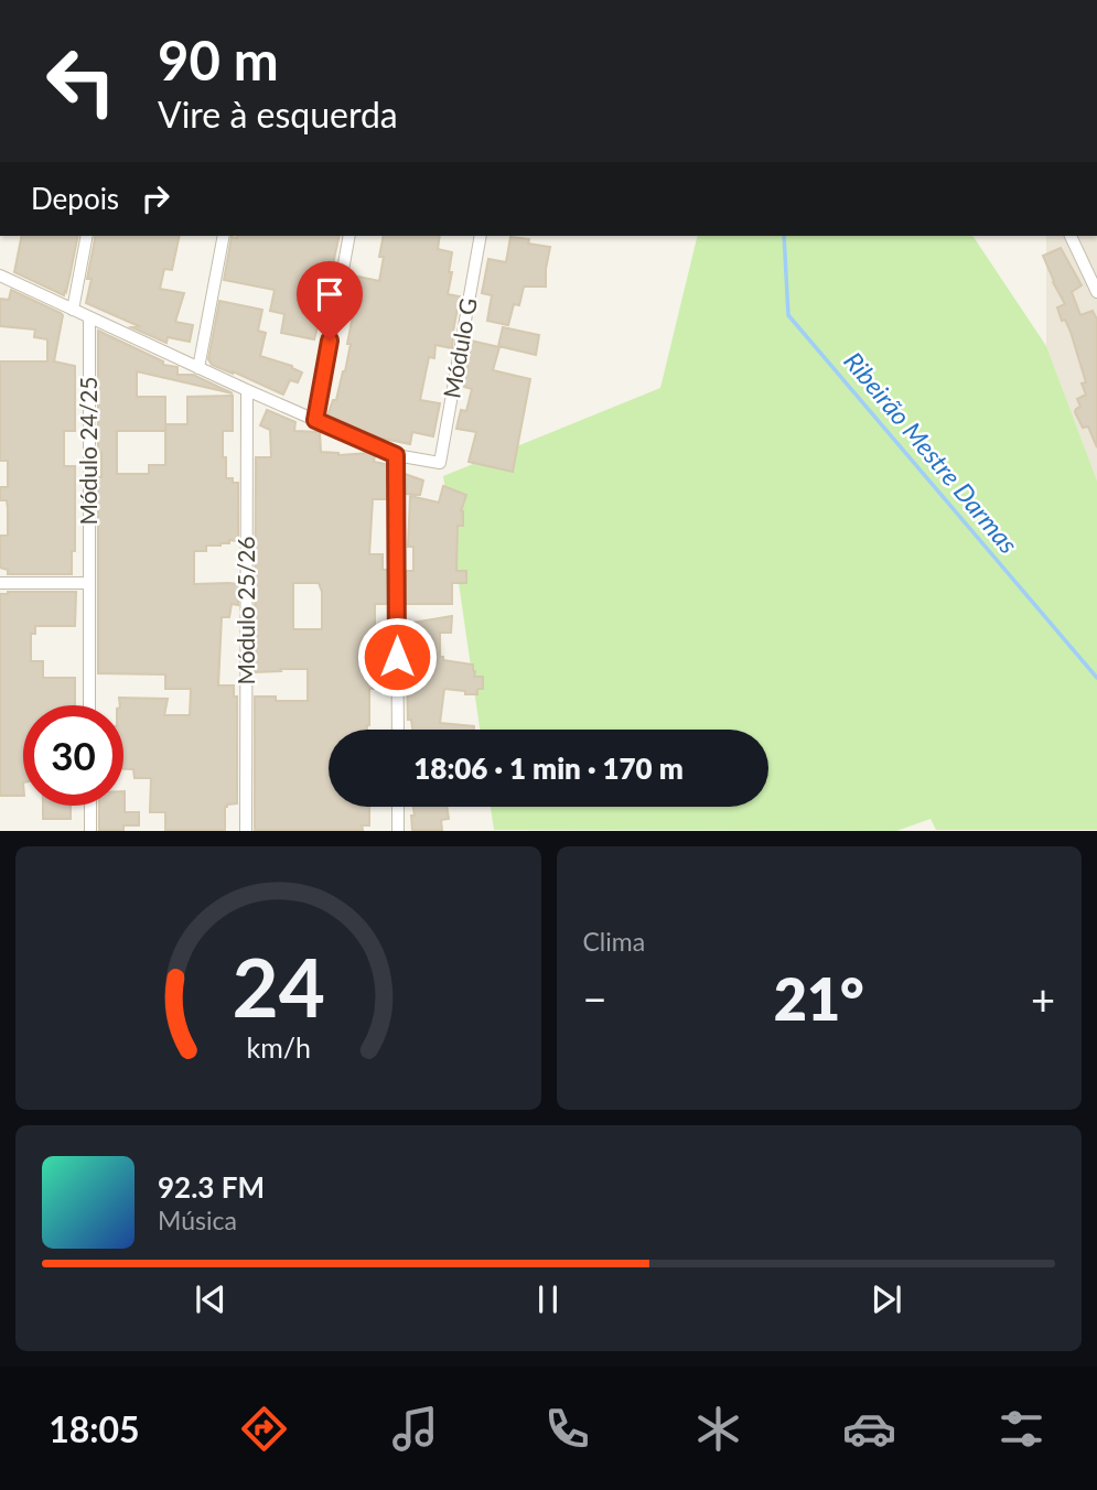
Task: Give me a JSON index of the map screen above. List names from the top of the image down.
{
  "streets": {
    "street": ["Módulo G", "Módulo 24/25", "Módulo 25/26"]
  },
  "water": ["Ribeirão Mestre Darmas"],
  "page": {
    "turn": ["90 m", "Vire à esquerda"],
    "then": "Depois",
    "limit": "30",
    "trip": "18:06 · 1 min · 170 m",
    "tile": "Clima",
    "heat": ["−", "21°", "+"],
    "song": ["92.3 FM", "Música"],
    "tabs": "18:05",
    "gauge": ["24", "km/h"]
  }
}
